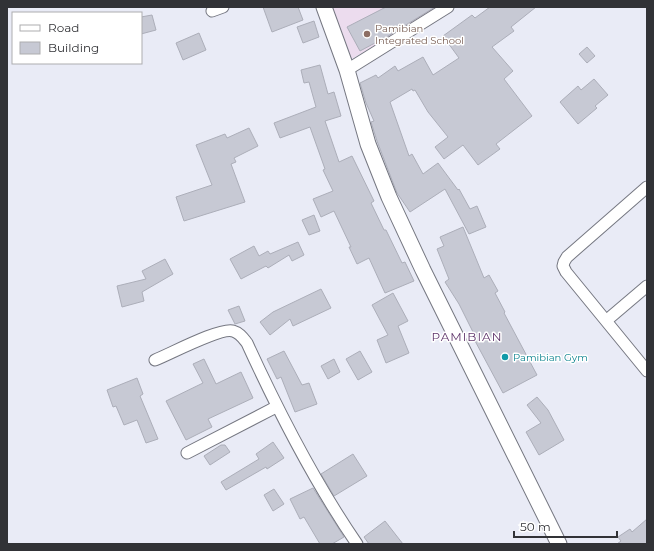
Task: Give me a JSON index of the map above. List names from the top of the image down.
{
  "districts": ["PAMIBIAN"],
  "places": ["Pamibian Integrated School", "Pamibian Gym"],
  "legend": ["Road", "Building"],
  "scale_bar": "50 m"
}
